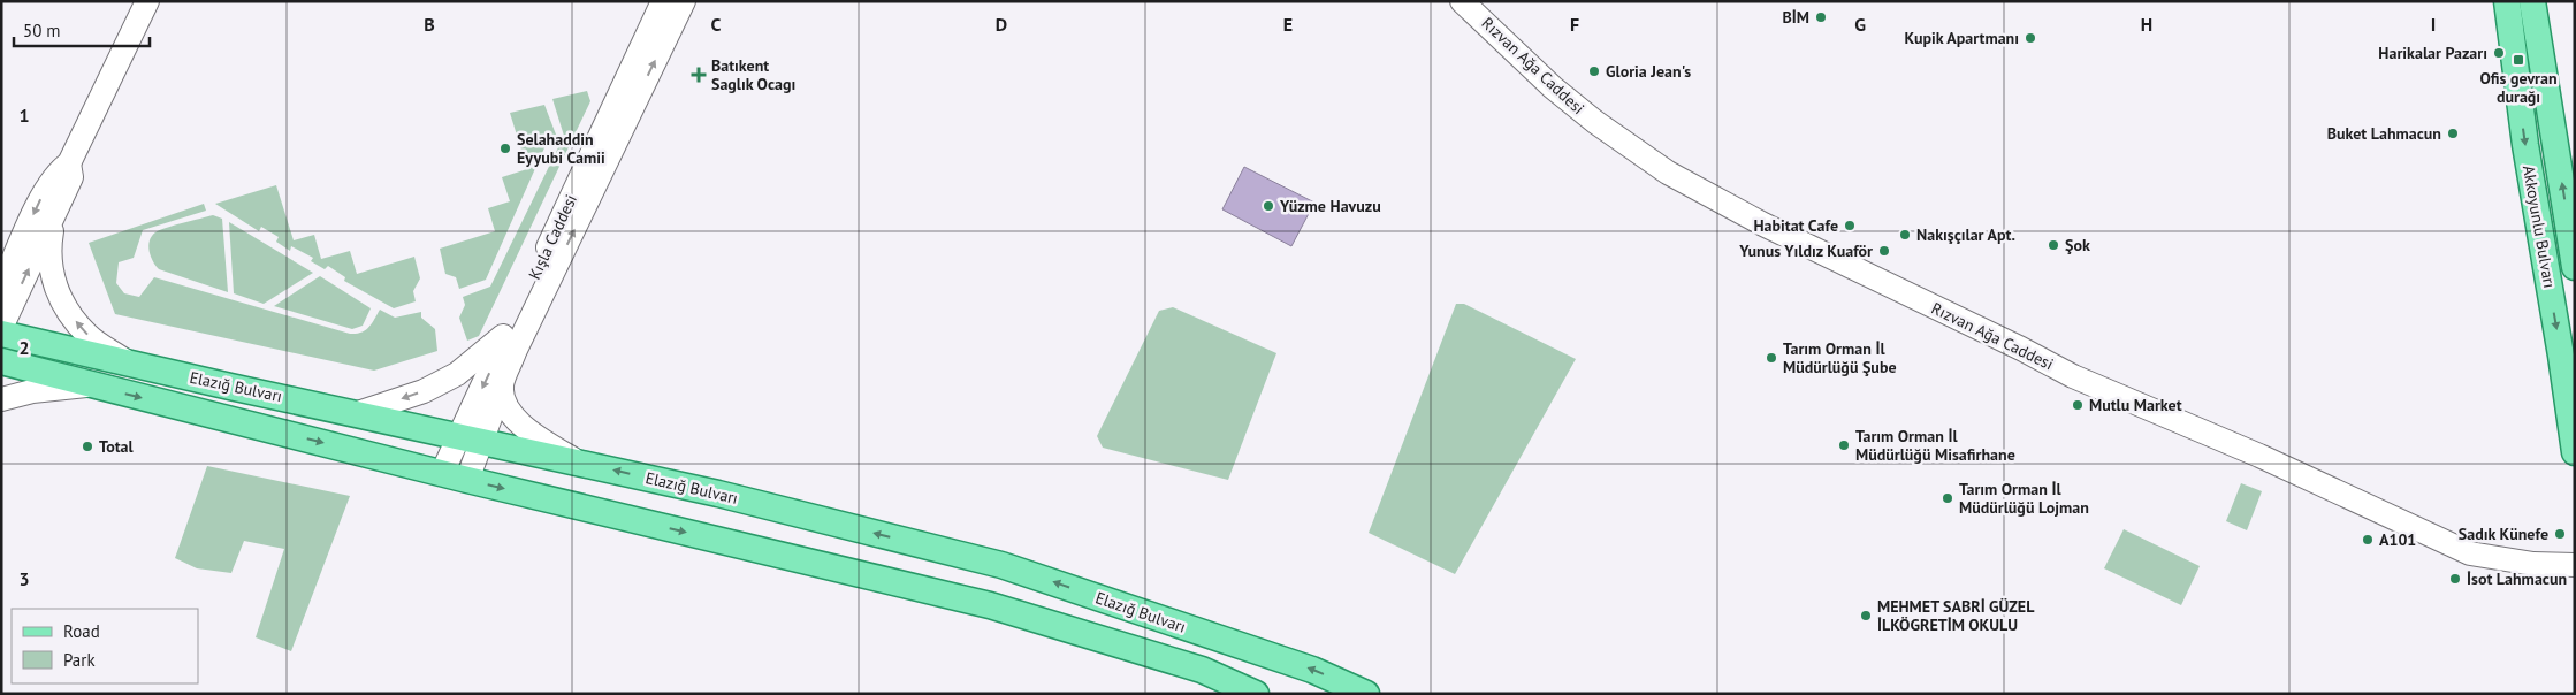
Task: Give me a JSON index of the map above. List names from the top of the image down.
{
  "streets": {
    "main road": ["Akkoyunlu Bulvarı", "Elazığ Bulvarı"],
    "street": ["Rızvan Ağa Caddesi", "Kışla Caddesi"]
  },
  "crossings": [
    ["Kışla Caddesi", "Elazığ Bulvarı"]
  ],
  "places": {
    "other": [
      "BİM",
      "Kupik Apartmanı",
      "Harikalar Pazarı",
      "Gloria Jean's",
      "Buket Lahmacun",
      "Selahaddin Eyyubi Camii",
      "Yüzme Havuzu",
      "Habitat Cafe",
      "Nakışçılar Apt.",
      "Şok",
      "Yunus Yıldız Kuaför",
      "Tarım Orman İl Müdürlüğü Şube",
      "Mutlu Market",
      "Tarım Orman İl Müdürlüğü Misafirhane",
      "Total",
      "Tarım Orman İl Müdürlüğü Lojman",
      "Sadık Künefe",
      "A101",
      "İsot Lahmacun",
      "MEHMET SABRİ GÜZEL İLKÖGRETİM OKULU"
    ],
    "transit": ["Ofis gevran durağı"],
    "health": ["Batıkent Saglık Ocagı"]
  },
  "legend": ["Road", "Park"],
  "scale_bar": "50 m",
  "grid": {
    "columns": [
      "B",
      "C",
      "D",
      "E",
      "F",
      "G",
      "H",
      "I"
    ],
    "rows": ["1", "2", "3"]
  }
}
